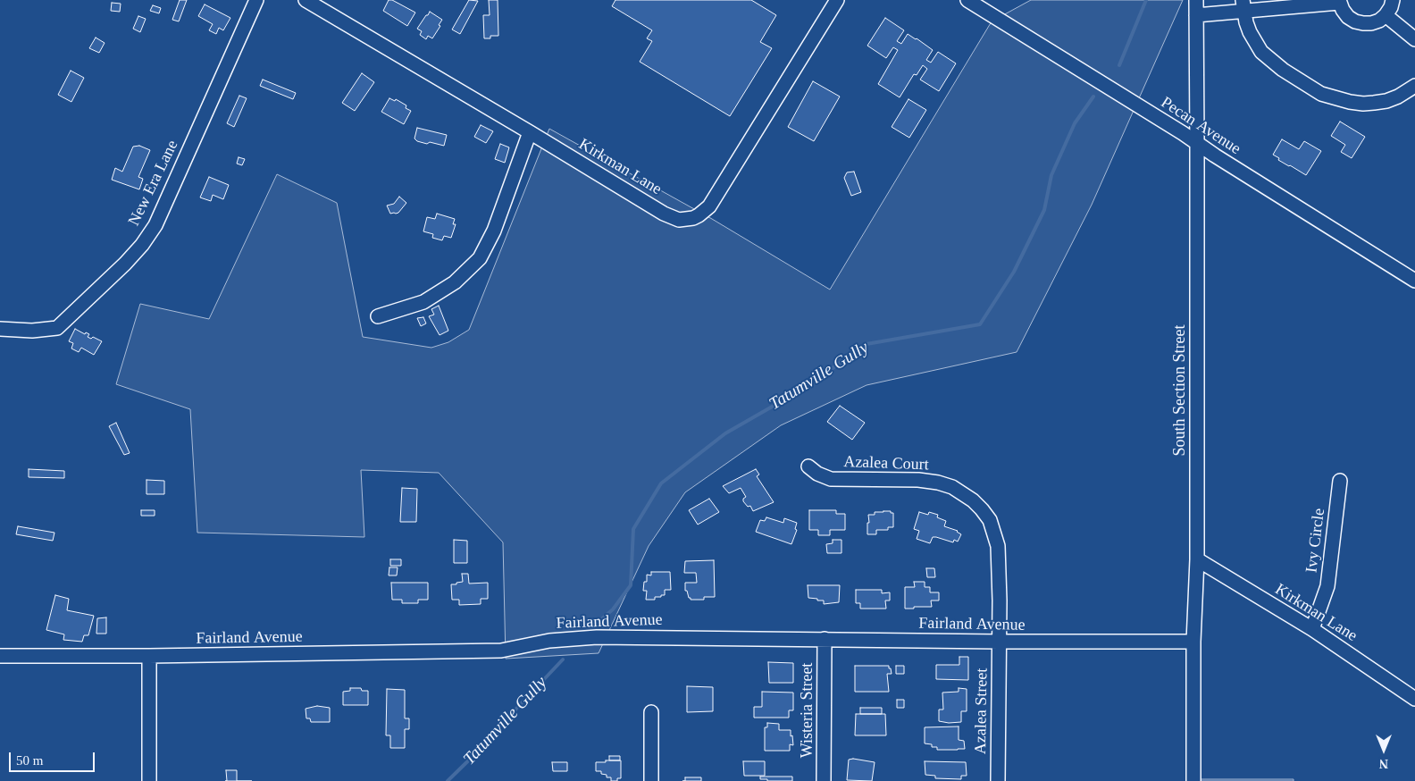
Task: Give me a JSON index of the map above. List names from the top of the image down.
{
  "streets": {
    "street": [
      "Pecan Avenue",
      "Kirkman Lane",
      "New Era Lane",
      "South Section Street",
      "Azalea Court",
      "Ivy Circle",
      "Fairland Avenue",
      "Wisteria Street",
      "Azalea Street"
    ]
  },
  "crossings": [
    ["Pecan Avenue", "South Section Street"],
    ["Kirkman Lane", "South Section Street"],
    ["Kirkman Lane", "Ivy Circle"],
    ["South Section Street", "Fairland Avenue"],
    ["Azalea Court", "Fairland Avenue"],
    ["Azalea Court", "Azalea Street"],
    ["Fairland Avenue", "Wisteria Street"],
    ["Fairland Avenue", "Azalea Street"]
  ],
  "water": ["Tatumville Gully"],
  "scale_bar": "50 m",
  "north": "bottom"
}
